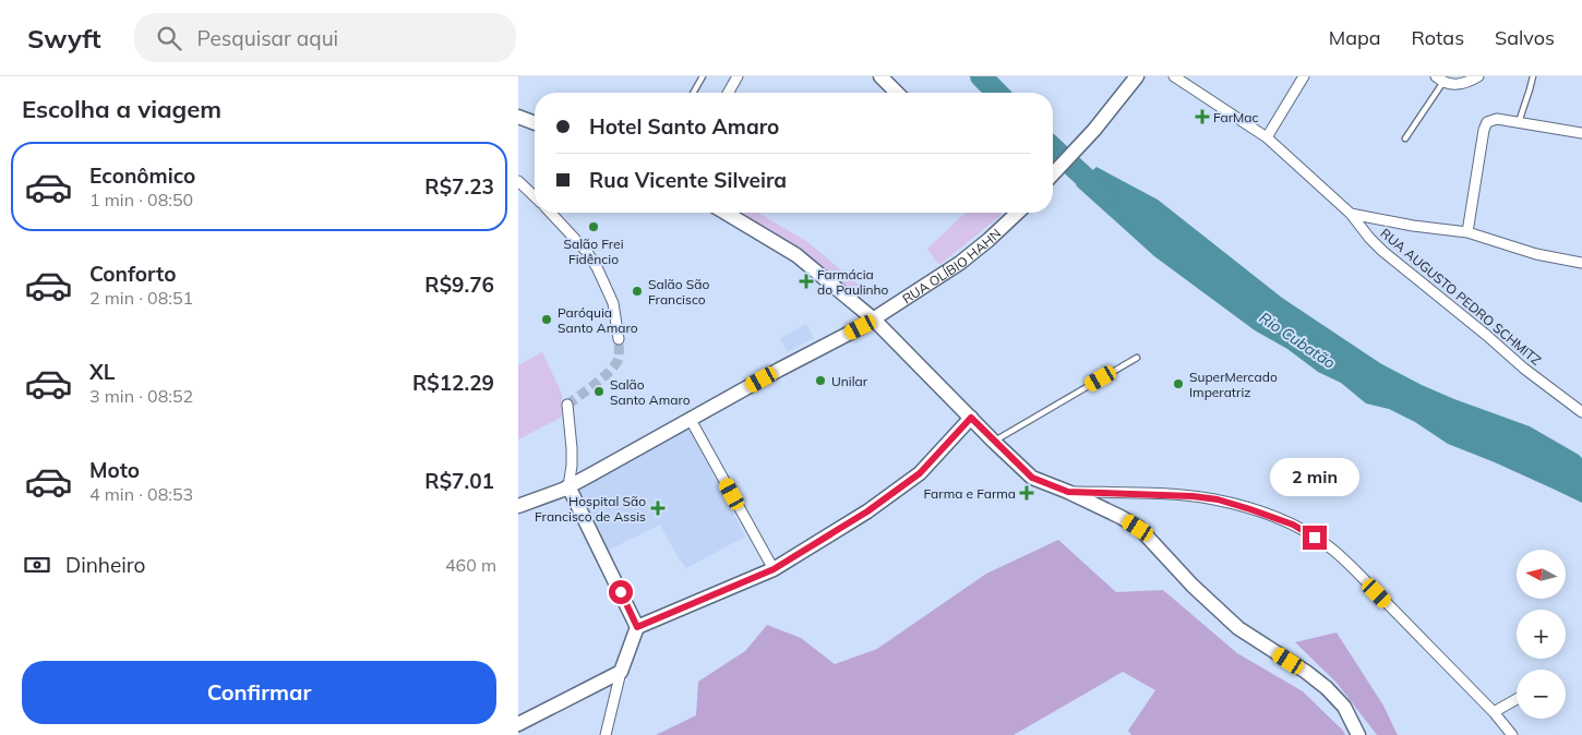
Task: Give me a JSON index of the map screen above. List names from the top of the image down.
{
  "streets": {
    "main road": ["RUA OLÍBIO HAHN"],
    "street": ["RUA AUGUSTO PEDRO SCHMITZ"]
  },
  "water": ["Rio Cubatão"],
  "places": {
    "health": [
      "FarMac",
      "Farmácia do Paulinho",
      "Farma e Farma",
      "Hospital São Francisco de Assis"
    ],
    "other": [
      "Salão Frei Fidêncio",
      "Salão São Francisco",
      "Paróquia Santo Amaro",
      "Unilar",
      "SuperMercado Imperatriz",
      "Salão Santo Amaro"
    ]
  },
  "north": "left",
  "page": {
    "header": "Swyft",
    "search": "Pesquisar aqui",
    "nav": ["Mapa", "Rotas", "Salvos"],
    "heading": "Escolha a viagem",
    "banner": ["Hotel Santo Amaro", "Rua Vicente Silveira"],
    "list": [
      {
        "name": "Econômico",
        "note": "1 min · 08:50",
        "value": "R$7.23"
      },
      {
        "name": "Conforto",
        "note": "2 min · 08:51",
        "value": "R$9.76"
      },
      {
        "name": "XL",
        "note": "3 min · 08:52",
        "value": "R$12.29"
      },
      {
        "name": "Moto",
        "note": "4 min · 08:53",
        "value": "R$7.01"
      }
    ],
    "bubble": "2 min",
    "pay": ["Dinheiro", "460 m"],
    "map_buttons": ["+", "−"],
    "buttons": "Confirmar"
  }
}
